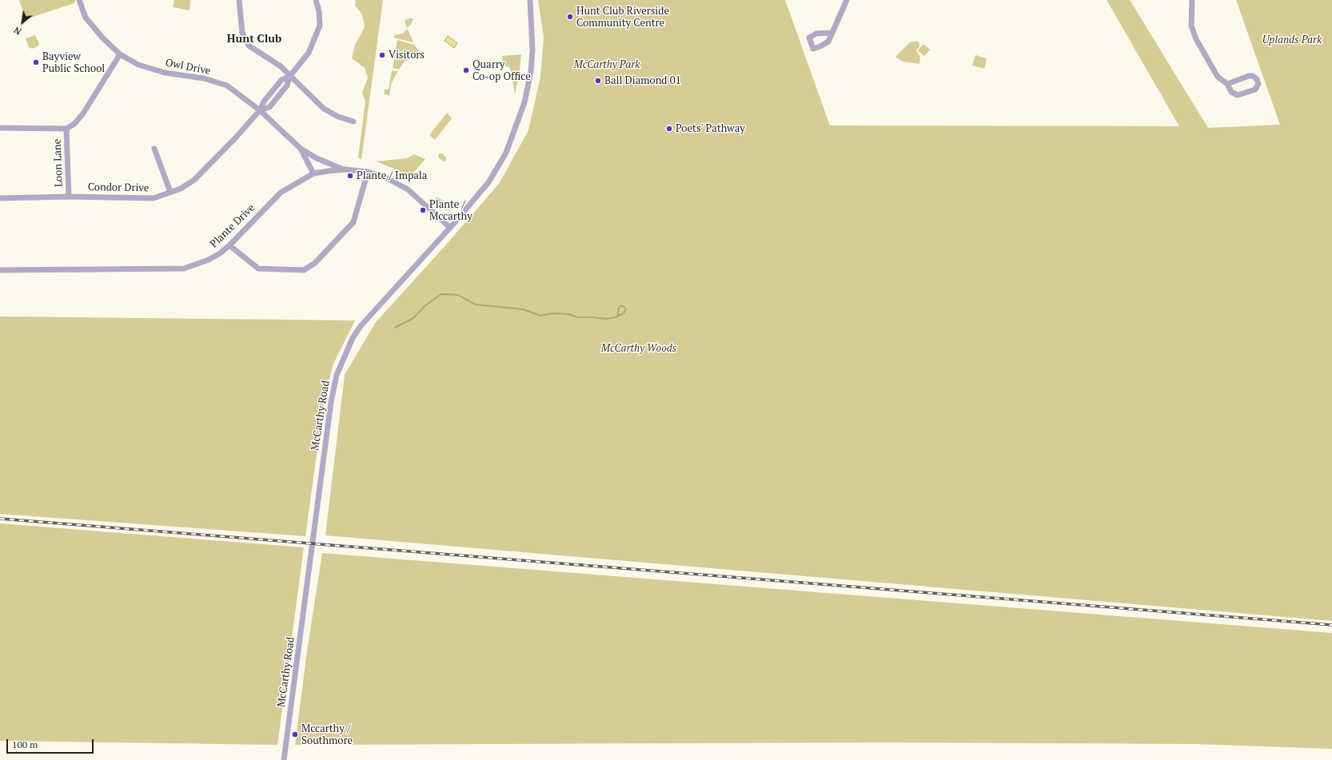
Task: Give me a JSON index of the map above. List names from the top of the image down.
{
  "streets": {
    "street": [
      "Owl Drive",
      "Loon Lane",
      "Condor Drive",
      "Plante Drive",
      "McCarthy Road"
    ]
  },
  "crossings": [
    ["Owl Drive", "Condor Drive"],
    ["Owl Drive", "Plante Drive"],
    ["Loon Lane", "Condor Drive"],
    ["Plante Drive", "McCarthy Road"]
  ],
  "districts": ["Hunt Club"],
  "parks": ["Uplands Park", "McCarthy Park", "McCarthy Woods"],
  "places": [
    "Hunt Club Riverside Community Centre",
    "Visitors",
    "Bayview Public School",
    "Quarry Co-op Office",
    "Ball Diamond 01",
    "Poets' Pathway",
    "Plante / Impala",
    "Plante / Mccarthy",
    "Mccarthy / Southmore"
  ],
  "scale_bar": "100 m",
  "north": "bottom left"
}
